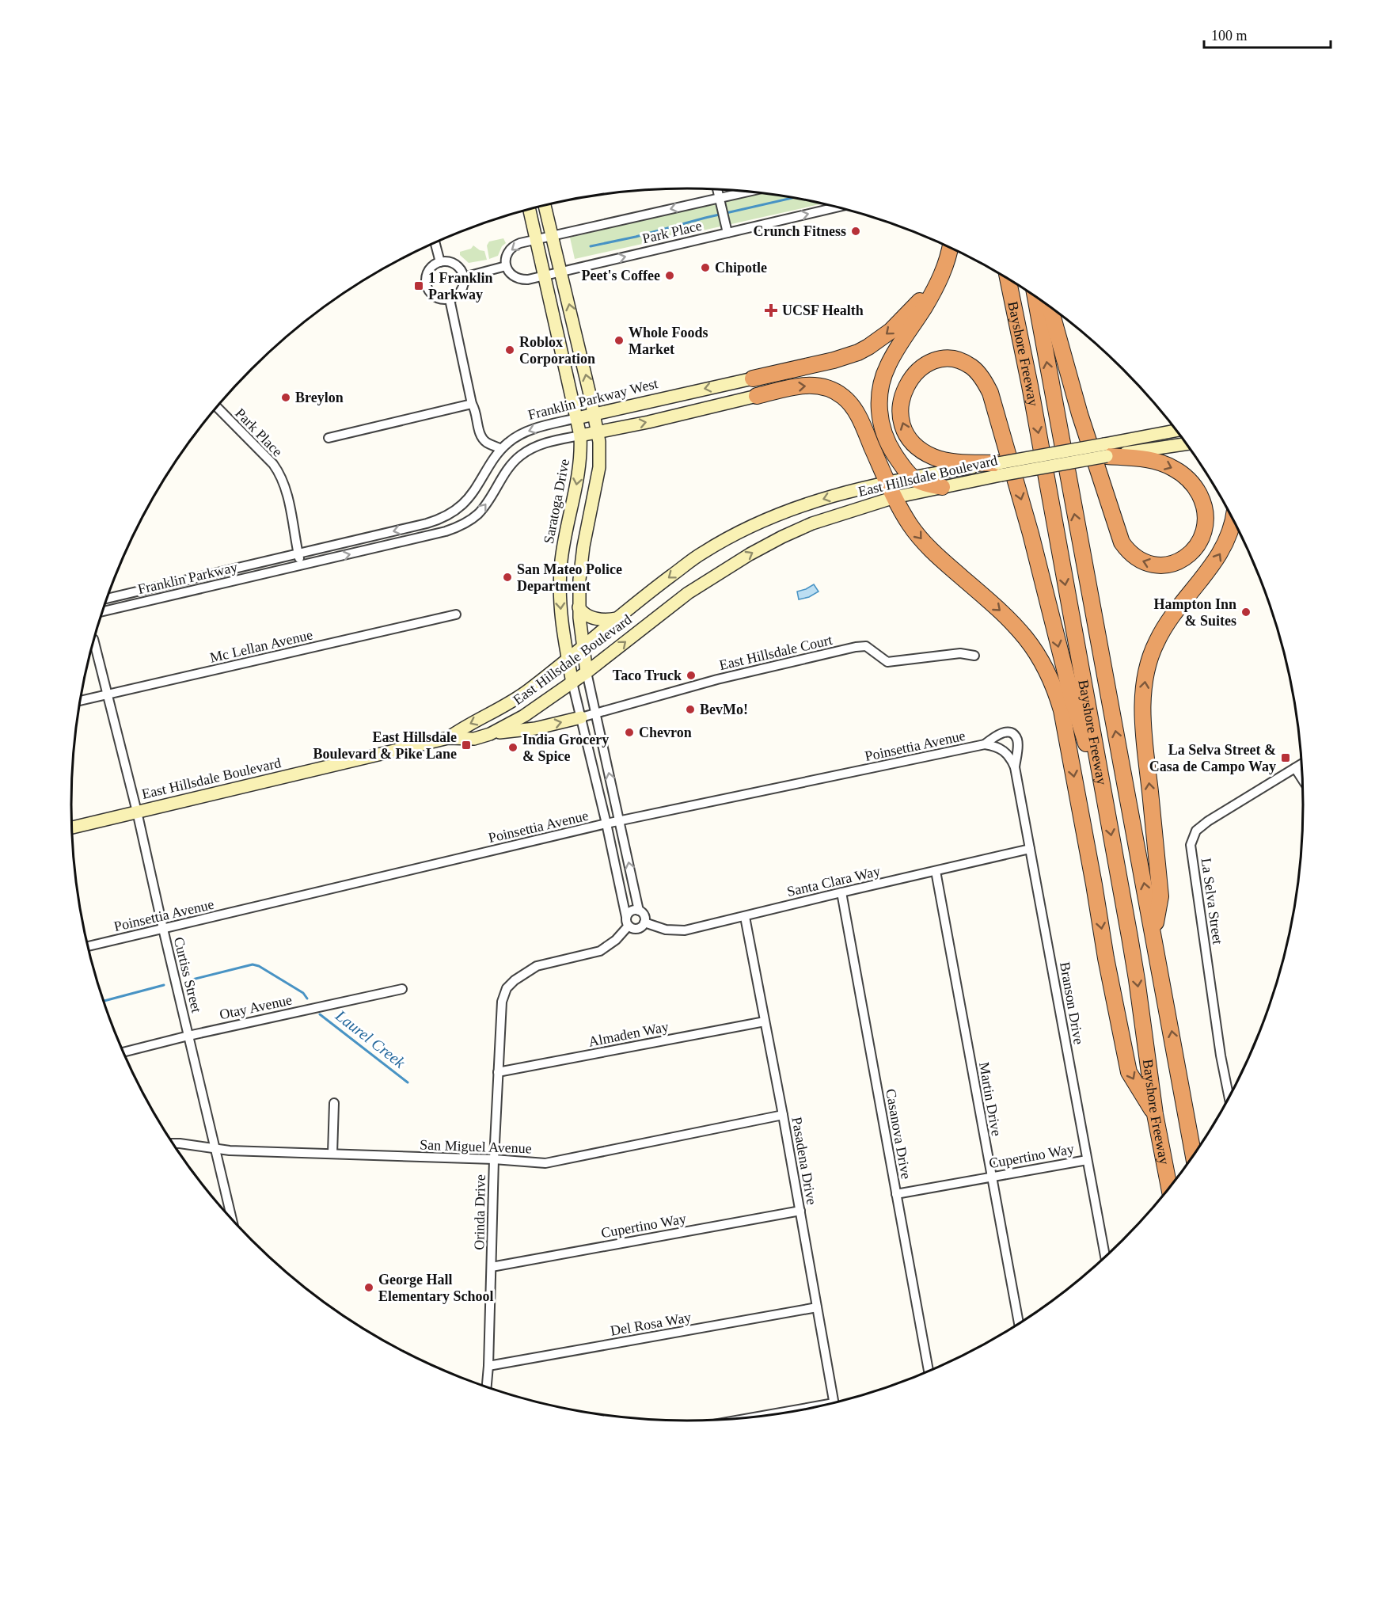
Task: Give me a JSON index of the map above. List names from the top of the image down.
{
  "streets": {
    "highway": ["Bayshore Freeway"],
    "main road": ["Franklin Parkway West", "East Hillsdale Boulevard", "Saratoga Drive"],
    "street": [
      "Park Place",
      "Franklin Parkway",
      "Mc Lellan Avenue",
      "East Hillsdale Court",
      "Poinsettia Avenue",
      "Santa Clara Way",
      "La Selva Street",
      "Curtiss Street",
      "Branson Drive",
      "Otay Avenue",
      "Almaden Way",
      "Martin Drive",
      "Casanova Drive",
      "San Miguel Avenue",
      "Cupertino Way",
      "Pasadena Drive",
      "Orinda Drive",
      "Del Rosa Way"
    ]
  },
  "crossings": [
    ["Park Place", "Franklin Parkway West"],
    ["Park Place", "Saratoga Drive"],
    ["Park Place", "Franklin Parkway"],
    ["Franklin Parkway West", "Saratoga Drive"],
    ["Franklin Parkway West", "Franklin Parkway"],
    ["East Hillsdale Boulevard", "Saratoga Drive"],
    ["East Hillsdale Boulevard", "Curtiss Street"],
    ["Saratoga Drive", "East Hillsdale Court"],
    ["Saratoga Drive", "Poinsettia Avenue"],
    ["Saratoga Drive", "Santa Clara Way"],
    ["Saratoga Drive", "Orinda Drive"],
    ["Mc Lellan Avenue", "Curtiss Street"],
    ["Poinsettia Avenue", "Curtiss Street"],
    ["Poinsettia Avenue", "Branson Drive"],
    ["Santa Clara Way", "Branson Drive"],
    ["Santa Clara Way", "Martin Drive"],
    ["Santa Clara Way", "Casanova Drive"],
    ["Santa Clara Way", "Pasadena Drive"],
    ["Santa Clara Way", "Orinda Drive"],
    ["Curtiss Street", "Otay Avenue"],
    ["Curtiss Street", "San Miguel Avenue"],
    ["Branson Drive", "Cupertino Way"],
    ["Almaden Way", "Pasadena Drive"],
    ["Almaden Way", "Orinda Drive"],
    ["Martin Drive", "Cupertino Way"],
    ["Casanova Drive", "Cupertino Way"],
    ["San Miguel Avenue", "Pasadena Drive"],
    ["San Miguel Avenue", "Orinda Drive"],
    ["Cupertino Way", "Pasadena Drive"],
    ["Cupertino Way", "Orinda Drive"],
    ["Pasadena Drive", "Del Rosa Way"],
    ["Orinda Drive", "Del Rosa Way"]
  ],
  "water": ["Laurel Creek"],
  "places": {
    "other": [
      "Crunch Fitness",
      "Chipotle",
      "Peet's Coffee",
      "Whole Foods Market",
      "Roblox Corporation",
      "Breylon",
      "San Mateo Police Department",
      "Hampton Inn & Suites",
      "Taco Truck",
      "BevMo!",
      "Chevron",
      "India Grocery & Spice",
      "George Hall Elementary School"
    ],
    "transit": ["1 Franklin Parkway", "East Hillsdale Boulevard & Pike Lane", "La Selva Street & Casa de Campo Way"],
    "health": ["UCSF Health"]
  },
  "scale_bar": "100 m"
}
